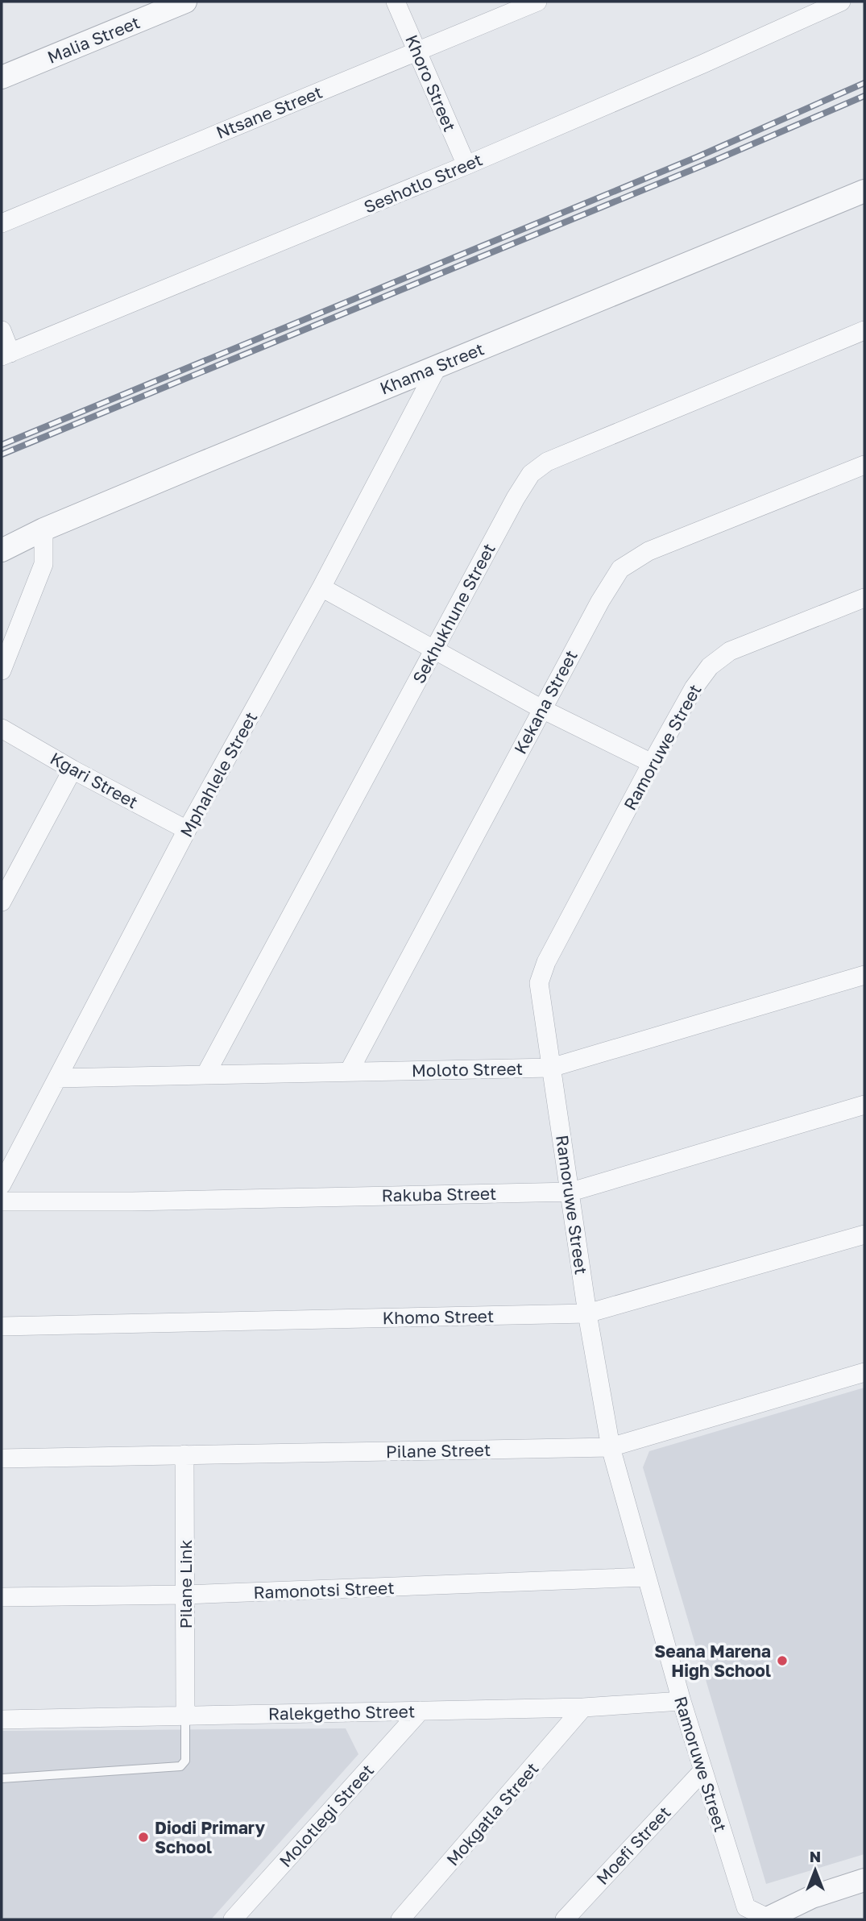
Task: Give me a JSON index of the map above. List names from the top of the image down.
{
  "streets": {
    "street": [
      "Malia Street",
      "Khoro Street",
      "Ntsane Street",
      "Seshotlo Street",
      "Khama Street",
      "Sekhukhune Street",
      "Kekana Street",
      "Ramoruwe Street",
      "Mphahlele Street",
      "Kgari Street",
      "Moloto Street",
      "Rakuba Street",
      "Khomo Street",
      "Pilane Street",
      "Pilane Link",
      "Ramonotsi Street",
      "Ralekgetho Street",
      "Mokgatla Street",
      "Molotlegi Street",
      "Moefi Street"
    ]
  },
  "crossings": [
    ["Khoro Street", "Ntsane Street"],
    ["Khoro Street", "Seshotlo Street"],
    ["Khama Street", "Mphahlele Street"],
    ["Sekhukhune Street", "Moloto Street"],
    ["Kekana Street", "Moloto Street"],
    ["Ramoruwe Street", "Moloto Street"],
    ["Ramoruwe Street", "Rakuba Street"],
    ["Ramoruwe Street", "Khomo Street"],
    ["Ramoruwe Street", "Pilane Street"],
    ["Ramoruwe Street", "Ramonotsi Street"],
    ["Ramoruwe Street", "Ralekgetho Street"],
    ["Ramoruwe Street", "Moefi Street"],
    ["Mphahlele Street", "Kgari Street"],
    ["Mphahlele Street", "Moloto Street"],
    ["Pilane Street", "Pilane Link"],
    ["Pilane Link", "Ramonotsi Street"],
    ["Pilane Link", "Ralekgetho Street"],
    ["Ralekgetho Street", "Mokgatla Street"],
    ["Ralekgetho Street", "Molotlegi Street"]
  ],
  "places": ["Seana Marena High School", "Diodi Primary School"],
  "north": "top"
}
